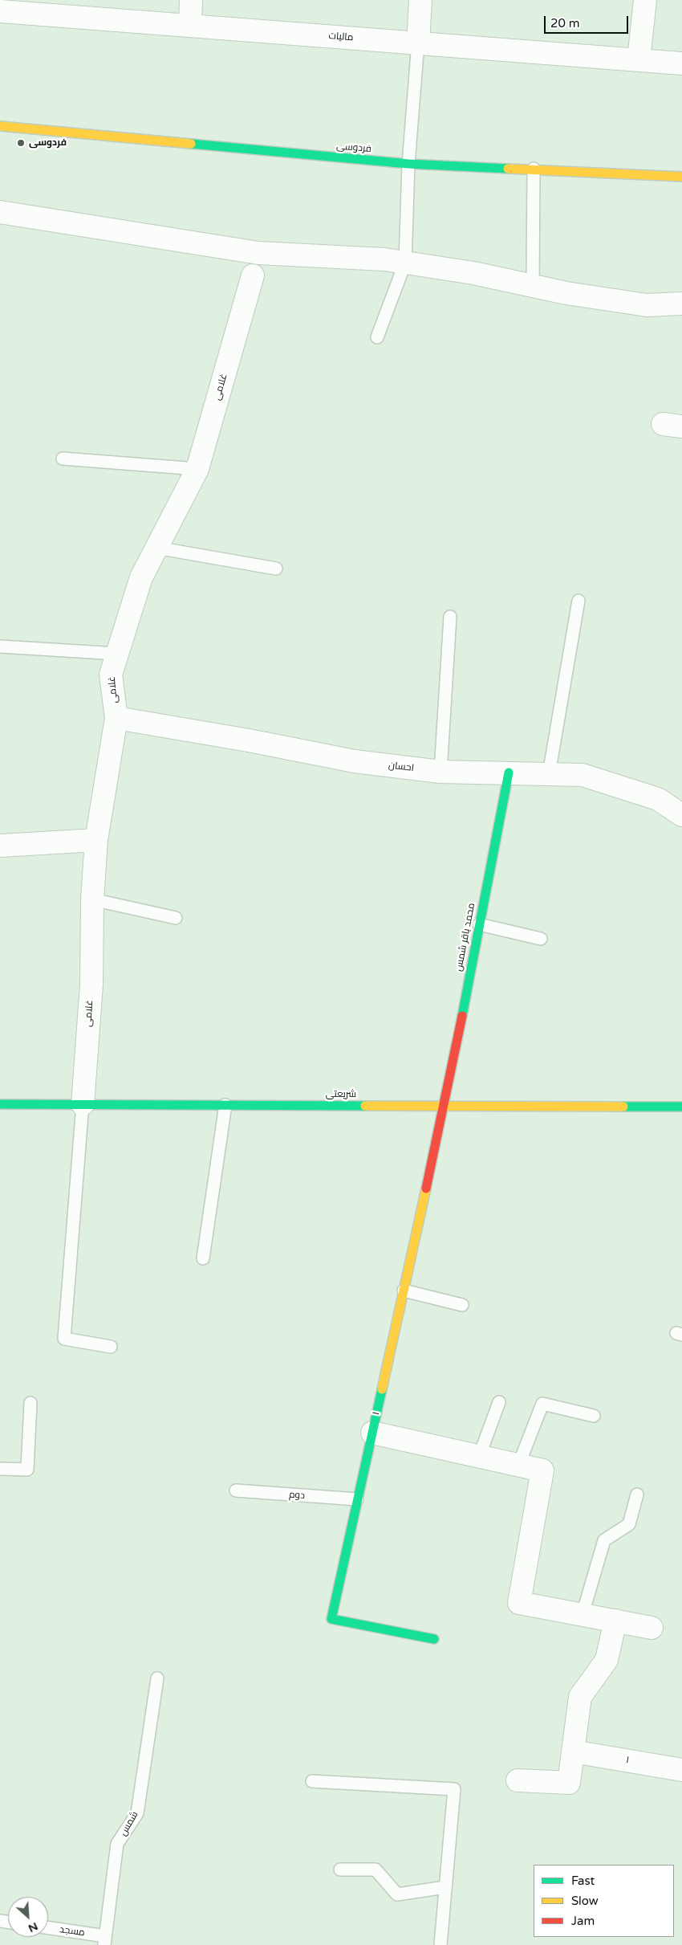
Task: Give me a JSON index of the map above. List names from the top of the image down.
{
  "streets": {
    "street": [
      "مالیات",
      "فردوسی",
      "غلامی",
      "احسان",
      "محمد باقر شمس",
      "شریعتی",
      "۱"
    ],
    "lane": ["دوم", "شمس", "مسجد"]
  },
  "crossings": [
    ["غلامی", "احسان"],
    ["غلامی", "شریعتی"],
    ["احسان", "محمد باقر شمس"],
    ["محمد باقر شمس", "شریعتی"],
    ["محمد باقر شمس", "۱"],
    ["شریعتی", "۱"],
    ["۱", "دوم"],
    ["شمس", "مسجد"]
  ],
  "places": ["فردوسی"],
  "legend": ["Fast", "Slow", "Jam"],
  "scale_bar": "20 m",
  "north": "bottom right"
}
